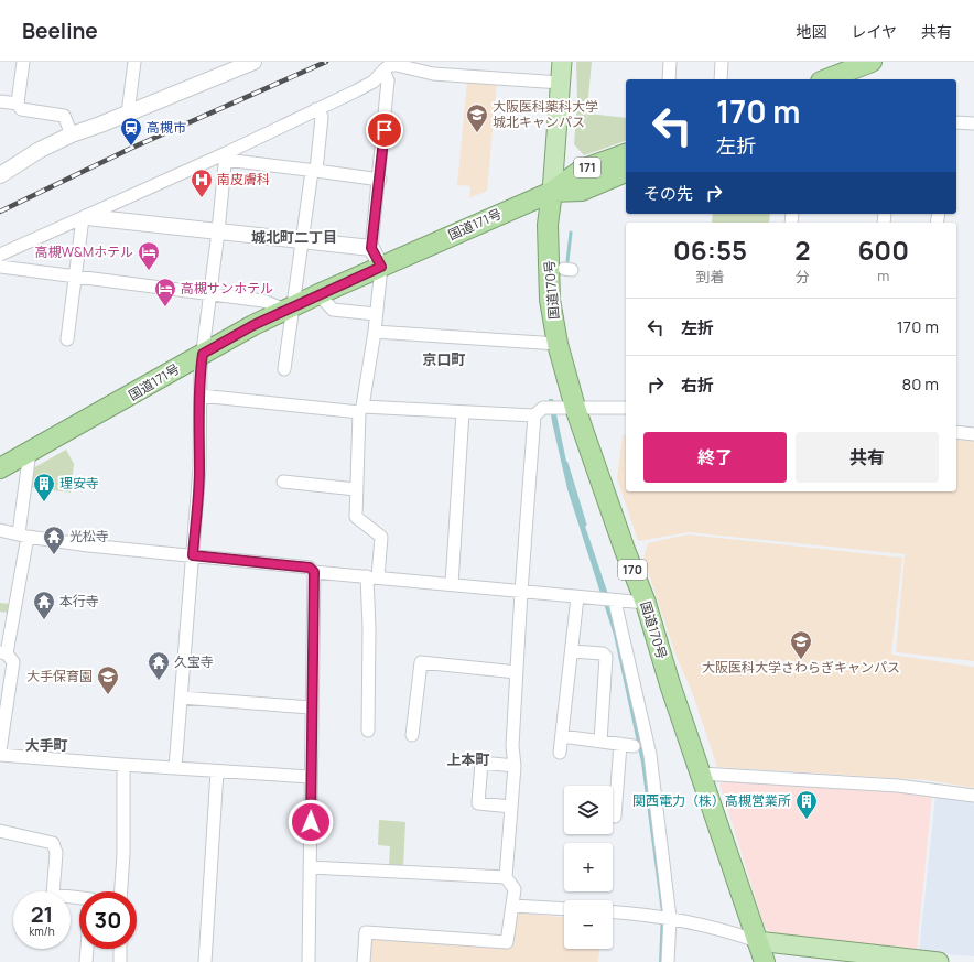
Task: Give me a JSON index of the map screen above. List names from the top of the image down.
{
  "streets": {
    "highway": [
      "171",
      "国道171号",
      "国道170号",
      "170"
    ]
  },
  "crossings": [
    ["国道171号", "国道170号"]
  ],
  "districts": [
    "城北町二丁目",
    "京口町",
    "大手町",
    "上本町"
  ],
  "places": {
    "school or university": ["大阪医科薬科大学 城北キャンパス", "大阪医科大学さわらぎキャンパス", "大手保育園"],
    "station": ["高槻市"],
    "hospital": ["南皮膚科"],
    "hotel": ["高槻W&Mホテル", "高槻サンホテル"],
    "building": ["理安寺", "関西電力（株）高槻営業所"],
    "temple": ["光松寺", "本行寺", "久宝寺"]
  },
  "page": {
    "header": "Beeline",
    "nav": ["地図", "レイヤ", "共有"],
    "turn": ["170 m", "左折"],
    "then": "その先",
    "eta": [
      "06:55",
      "到着",
      "2",
      "分",
      "600",
      "m"
    ],
    "list": [
      {
        "name": "左折",
        "value": "170 m"
      },
      {
        "name": "右折",
        "value": "80 m"
      }
    ],
    "buttons": ["終了", "共有"],
    "map_buttons": ["+", "−"],
    "speed": "21 km/h",
    "limit": "30"
  }
}
